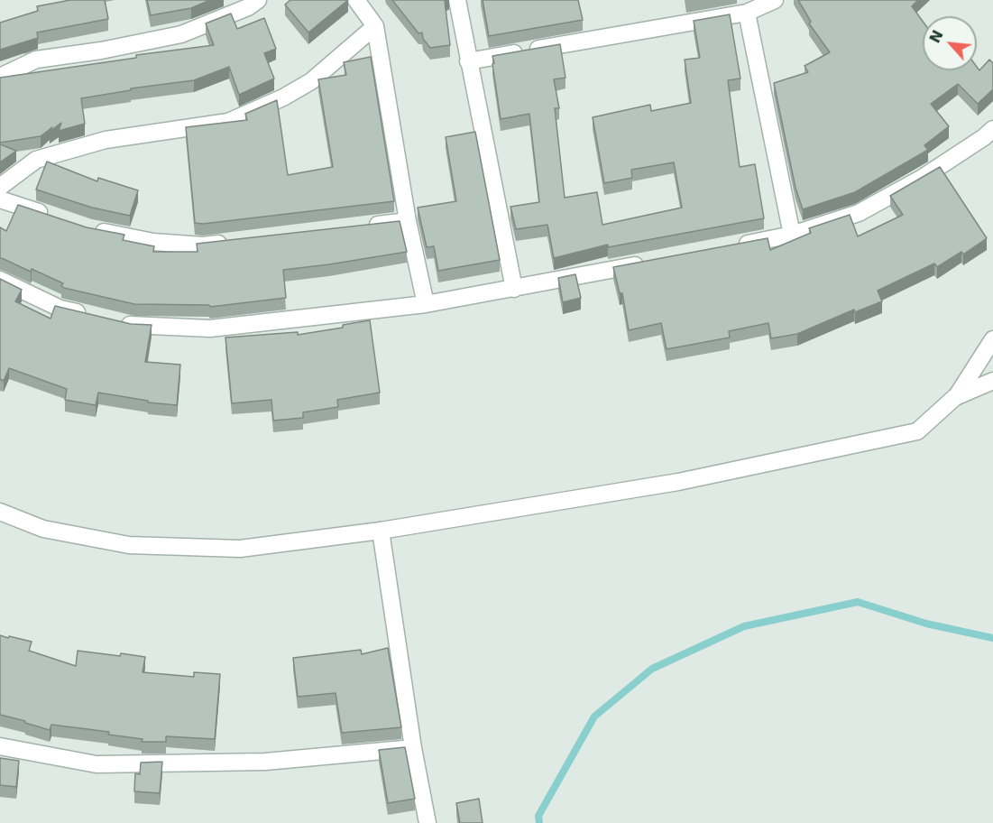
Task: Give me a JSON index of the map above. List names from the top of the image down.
{
  "north": "top left"
}
